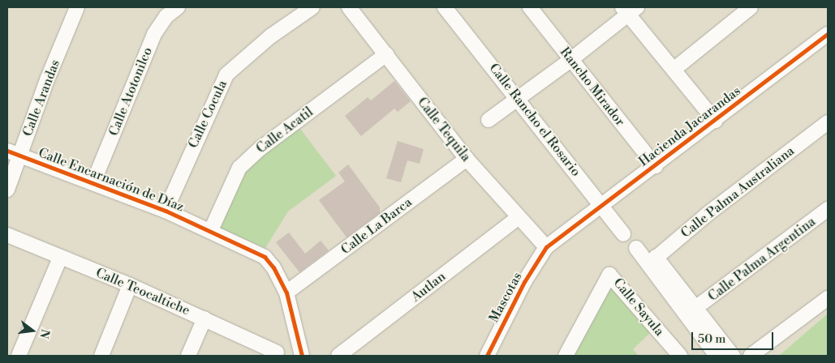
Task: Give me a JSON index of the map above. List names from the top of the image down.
{
  "streets": {
    "street": [
      "Rancho Mirador",
      "Calle Atotonilco",
      "Calle Arandas",
      "Calle Cocula",
      "Calle Rancho el Rosario",
      "Hacienda Jacarandas",
      "Calle Tequila",
      "Calle Acatil",
      "Calle Encarnación de Díaz",
      "Calle Palma Australiana",
      "Calle La Barca",
      "Calle Palma Argentina",
      "Autlan",
      "Calle Teocaltiche",
      "Mascotas",
      "Calle Sayula"
    ]
  },
  "crossings": [
    ["Rancho Mirador", "Hacienda Jacarandas"],
    ["Calle Atotonilco", "Calle Encarnación de Díaz"],
    ["Calle Arandas", "Calle Encarnación de Díaz"],
    ["Calle Cocula", "Calle Encarnación de Díaz"],
    ["Calle Rancho el Rosario", "Hacienda Jacarandas"],
    ["Calle Rancho el Rosario", "Mascotas"],
    ["Hacienda Jacarandas", "Mascotas"],
    ["Calle Tequila", "Calle Acatil"],
    ["Calle Tequila", "Calle La Barca"],
    ["Calle Tequila", "Autlan"],
    ["Calle Tequila", "Mascotas"],
    ["Calle Acatil", "Calle Encarnación de Díaz"],
    ["Calle Encarnación de Díaz", "Calle La Barca"]
  ],
  "scale_bar": "50 m",
  "north": "right"
}
